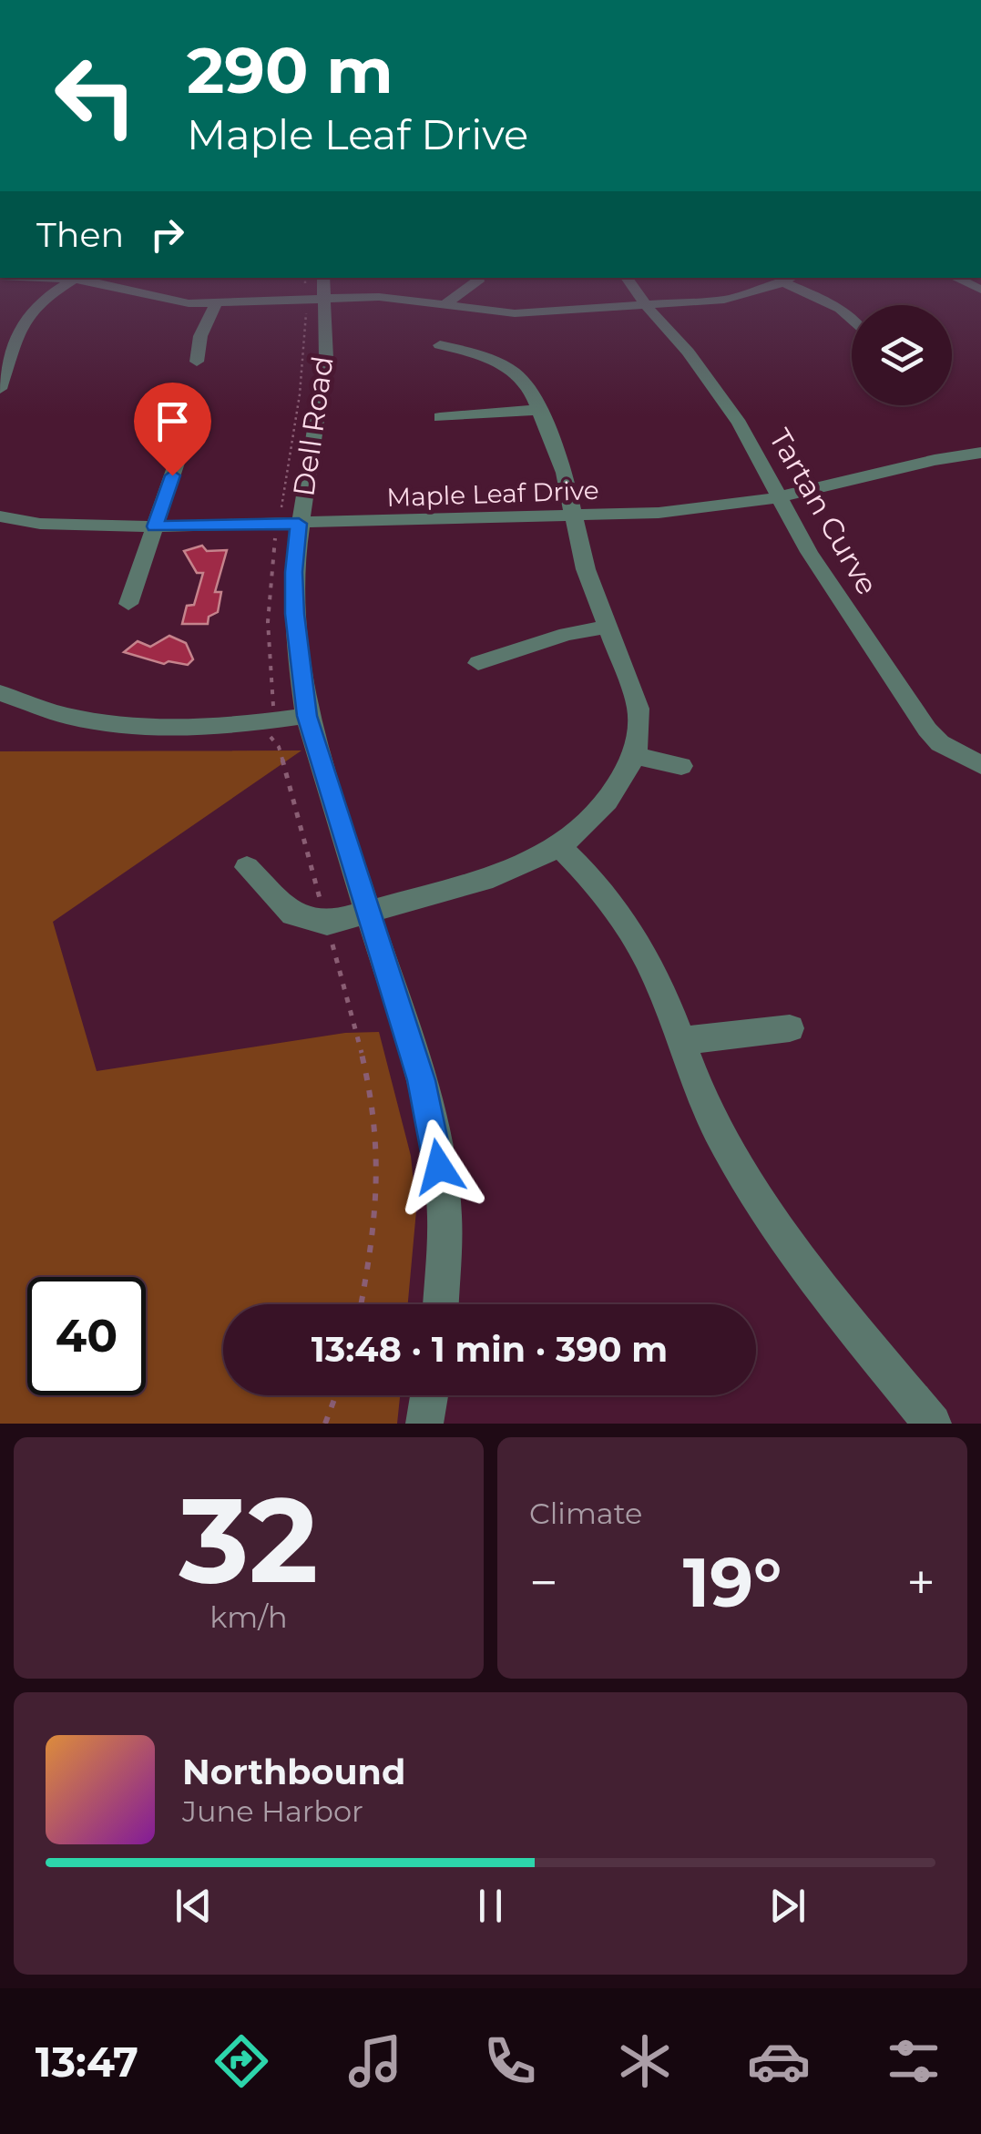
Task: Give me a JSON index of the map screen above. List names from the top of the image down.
{
  "streets": {
    "street": ["Dell Road", "Maple Leaf Drive", "Tartan Curve"]
  },
  "crossings": [
    ["Dell Road", "Maple Leaf Drive"],
    ["Maple Leaf Drive", "Tartan Curve"]
  ],
  "page": {
    "turn": ["290 m", "Maple Leaf Drive"],
    "then": "Then",
    "limit": "40",
    "trip": "13:48 · 1 min · 390 m",
    "tile": [
      ["32", "km/h"],
      "Climate"
    ],
    "heat": ["−", "19°", "+"],
    "song": ["Northbound", "June Harbor"],
    "tabs": "13:47"
  }
}
